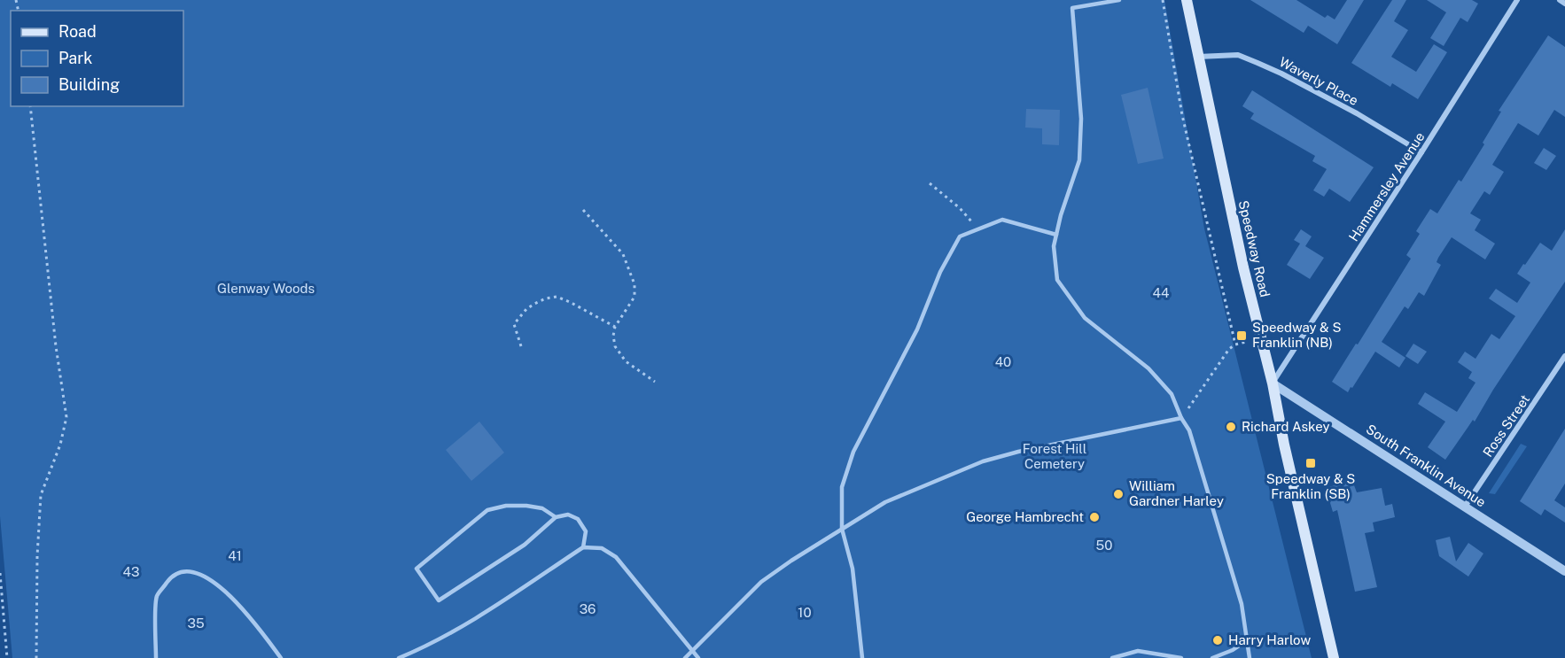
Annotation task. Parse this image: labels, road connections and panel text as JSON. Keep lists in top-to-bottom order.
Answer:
{
  "streets": {
    "main road": ["Speedway Road"],
    "street": [
      "Waverly Place",
      "Hammersley Avenue",
      "Ross Street",
      "South Franklin Avenue"
    ]
  },
  "crossings": [
    ["Waverly Place", "Hammersley Avenue"],
    ["Waverly Place", "Speedway Road"],
    ["Hammersley Avenue", "Speedway Road"],
    ["Hammersley Avenue", "South Franklin Avenue"],
    ["Speedway Road", "South Franklin Avenue"],
    ["Ross Street", "South Franklin Avenue"]
  ],
  "parks": [
    "Glenway Woods",
    "44",
    "40",
    "Forest Hill Cemetery",
    "50",
    "41",
    "43",
    "36",
    "10",
    "35"
  ],
  "places": {
    "transit": ["Speedway & S Franklin (NB)", "Speedway & S Franklin (SB)"],
    "other": [
      "Richard Askey",
      "William Gardner Harley",
      "George Hambrecht",
      "Harry Harlow"
    ]
  },
  "legend": ["Road", "Park", "Building"]
}
